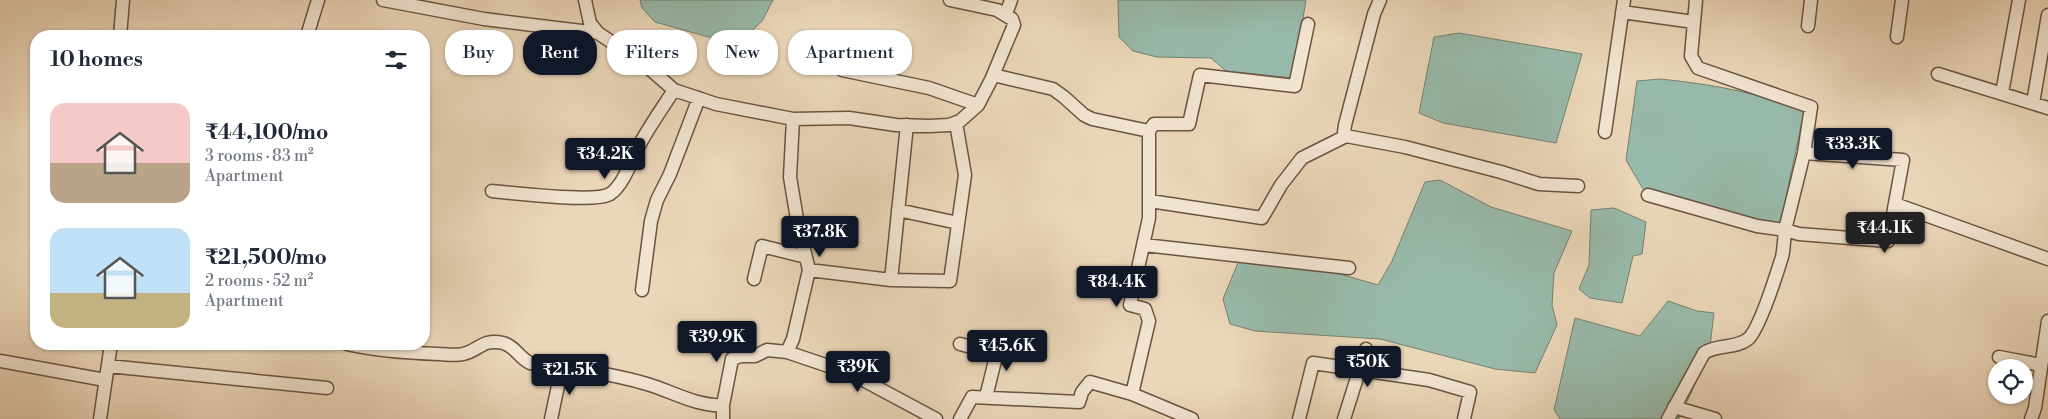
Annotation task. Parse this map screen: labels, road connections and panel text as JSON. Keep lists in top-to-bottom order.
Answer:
{
  "page": {
    "chip": [
      "Buy",
      "Rent",
      "Filters",
      "New",
      "Apartment"
    ],
    "heading": "10 homes",
    "list": [
      {
        "name": "₹44,100/mo",
        "note": "3 rooms · 83 m² · Apartment"
      },
      {
        "name": "₹21,500/mo",
        "note": "2 rooms · 52 m² · Apartment"
      }
    ],
    "price": [
      "₹33.3K",
      "₹34.2K",
      "₹44.1K",
      "₹37.8K",
      "₹84.4K",
      "₹39.9K",
      "₹45.6K",
      "₹50K",
      "₹39K",
      "₹21.5K"
    ]
  }
}
